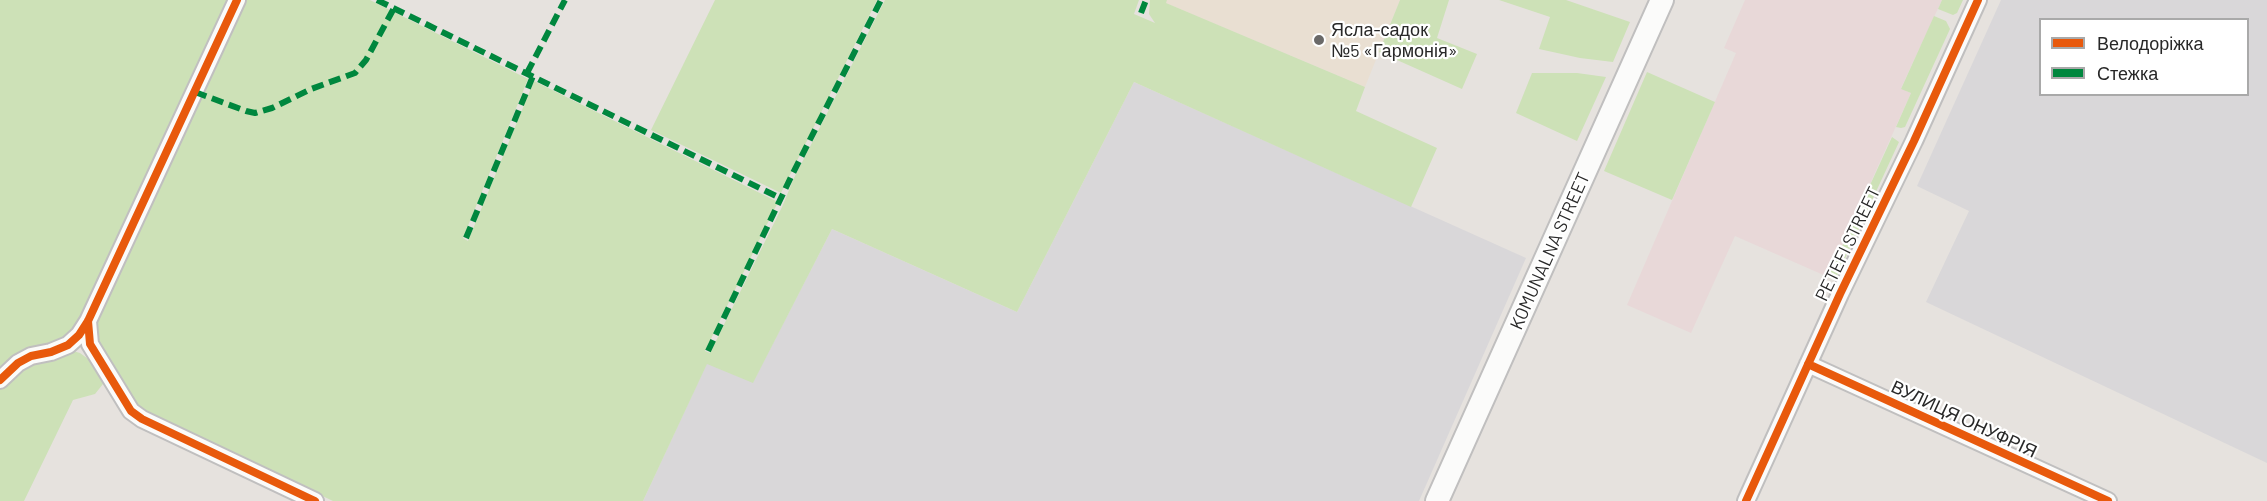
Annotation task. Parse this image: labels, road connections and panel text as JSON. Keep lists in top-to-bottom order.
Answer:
{
  "streets": {
    "main road": ["KOMUNALNA STREET"],
    "street": ["PETEFI STREET", "ВУЛИЦЯ ОНУФРІЯ"]
  },
  "crossings": [
    ["PETEFI STREET", "ВУЛИЦЯ ОНУФРІЯ"]
  ],
  "places": ["Ясла-садок №5 «Гармонія»"],
  "legend": ["Велодоріжка", "Стежка"]
}
